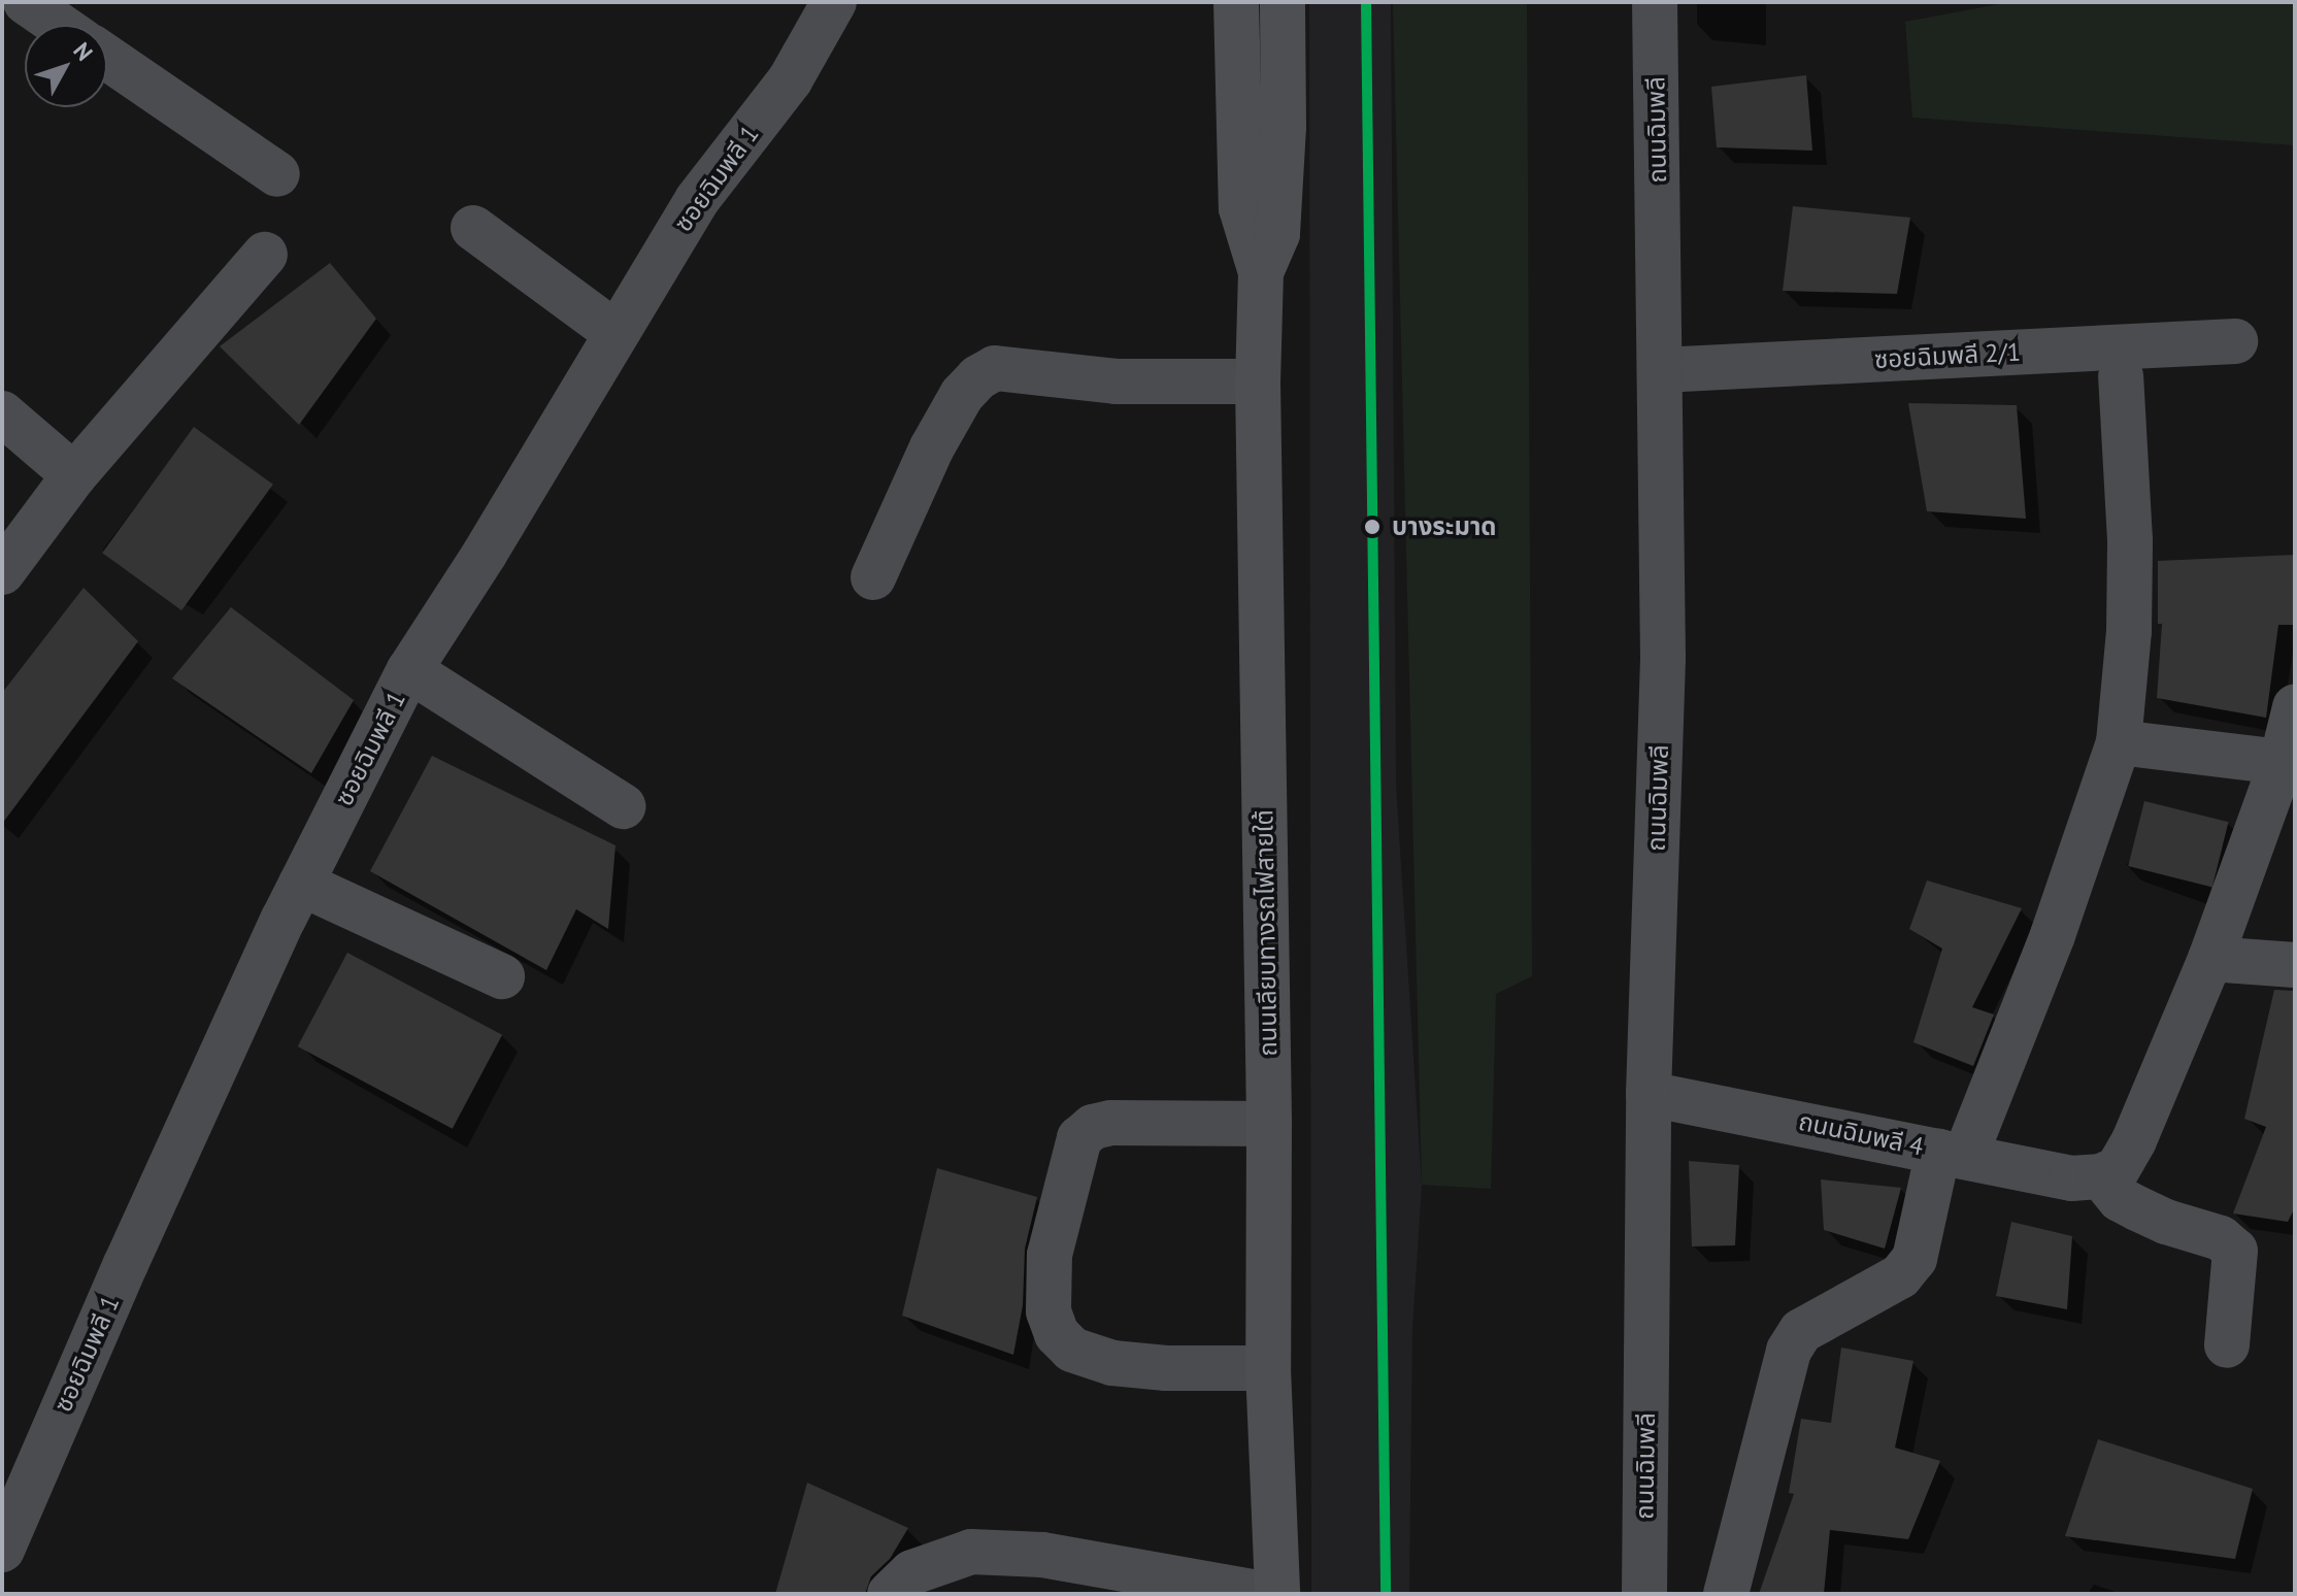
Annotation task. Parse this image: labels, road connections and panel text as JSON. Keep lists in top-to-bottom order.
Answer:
{
  "streets": {
    "main road": ["ถนนเลียบทางรถไฟสายใต้"],
    "street": [
      "ถนนฉิมพลี",
      "ซอยฉิมพลี 1",
      "ซอยฉิมพลี 2/1",
      "ถนนฉิมพลี 4"
    ]
  },
  "crossings": [
    ["ถนนฉิมพลี", "ซอยฉิมพลี 2/1"],
    ["ถนนฉิมพลี", "ถนนฉิมพลี 4"]
  ],
  "places": ["บางระมาด"],
  "north": "top right"
}
